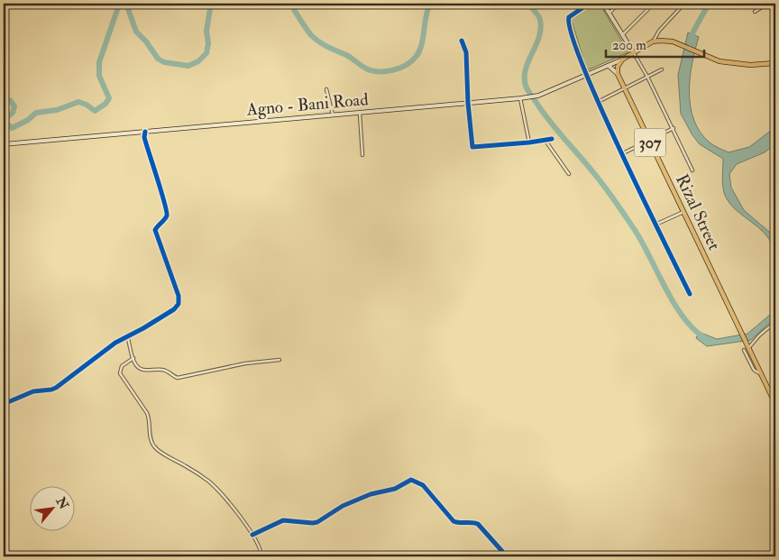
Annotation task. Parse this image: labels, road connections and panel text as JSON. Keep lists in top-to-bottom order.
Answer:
{
  "streets": {
    "main road": ["Agno - Bani Road", "307", "Rizal Street"]
  },
  "crossings": [
    ["307", "Rizal Street"]
  ],
  "scale_bar": "200 m",
  "north": "top right"
}
